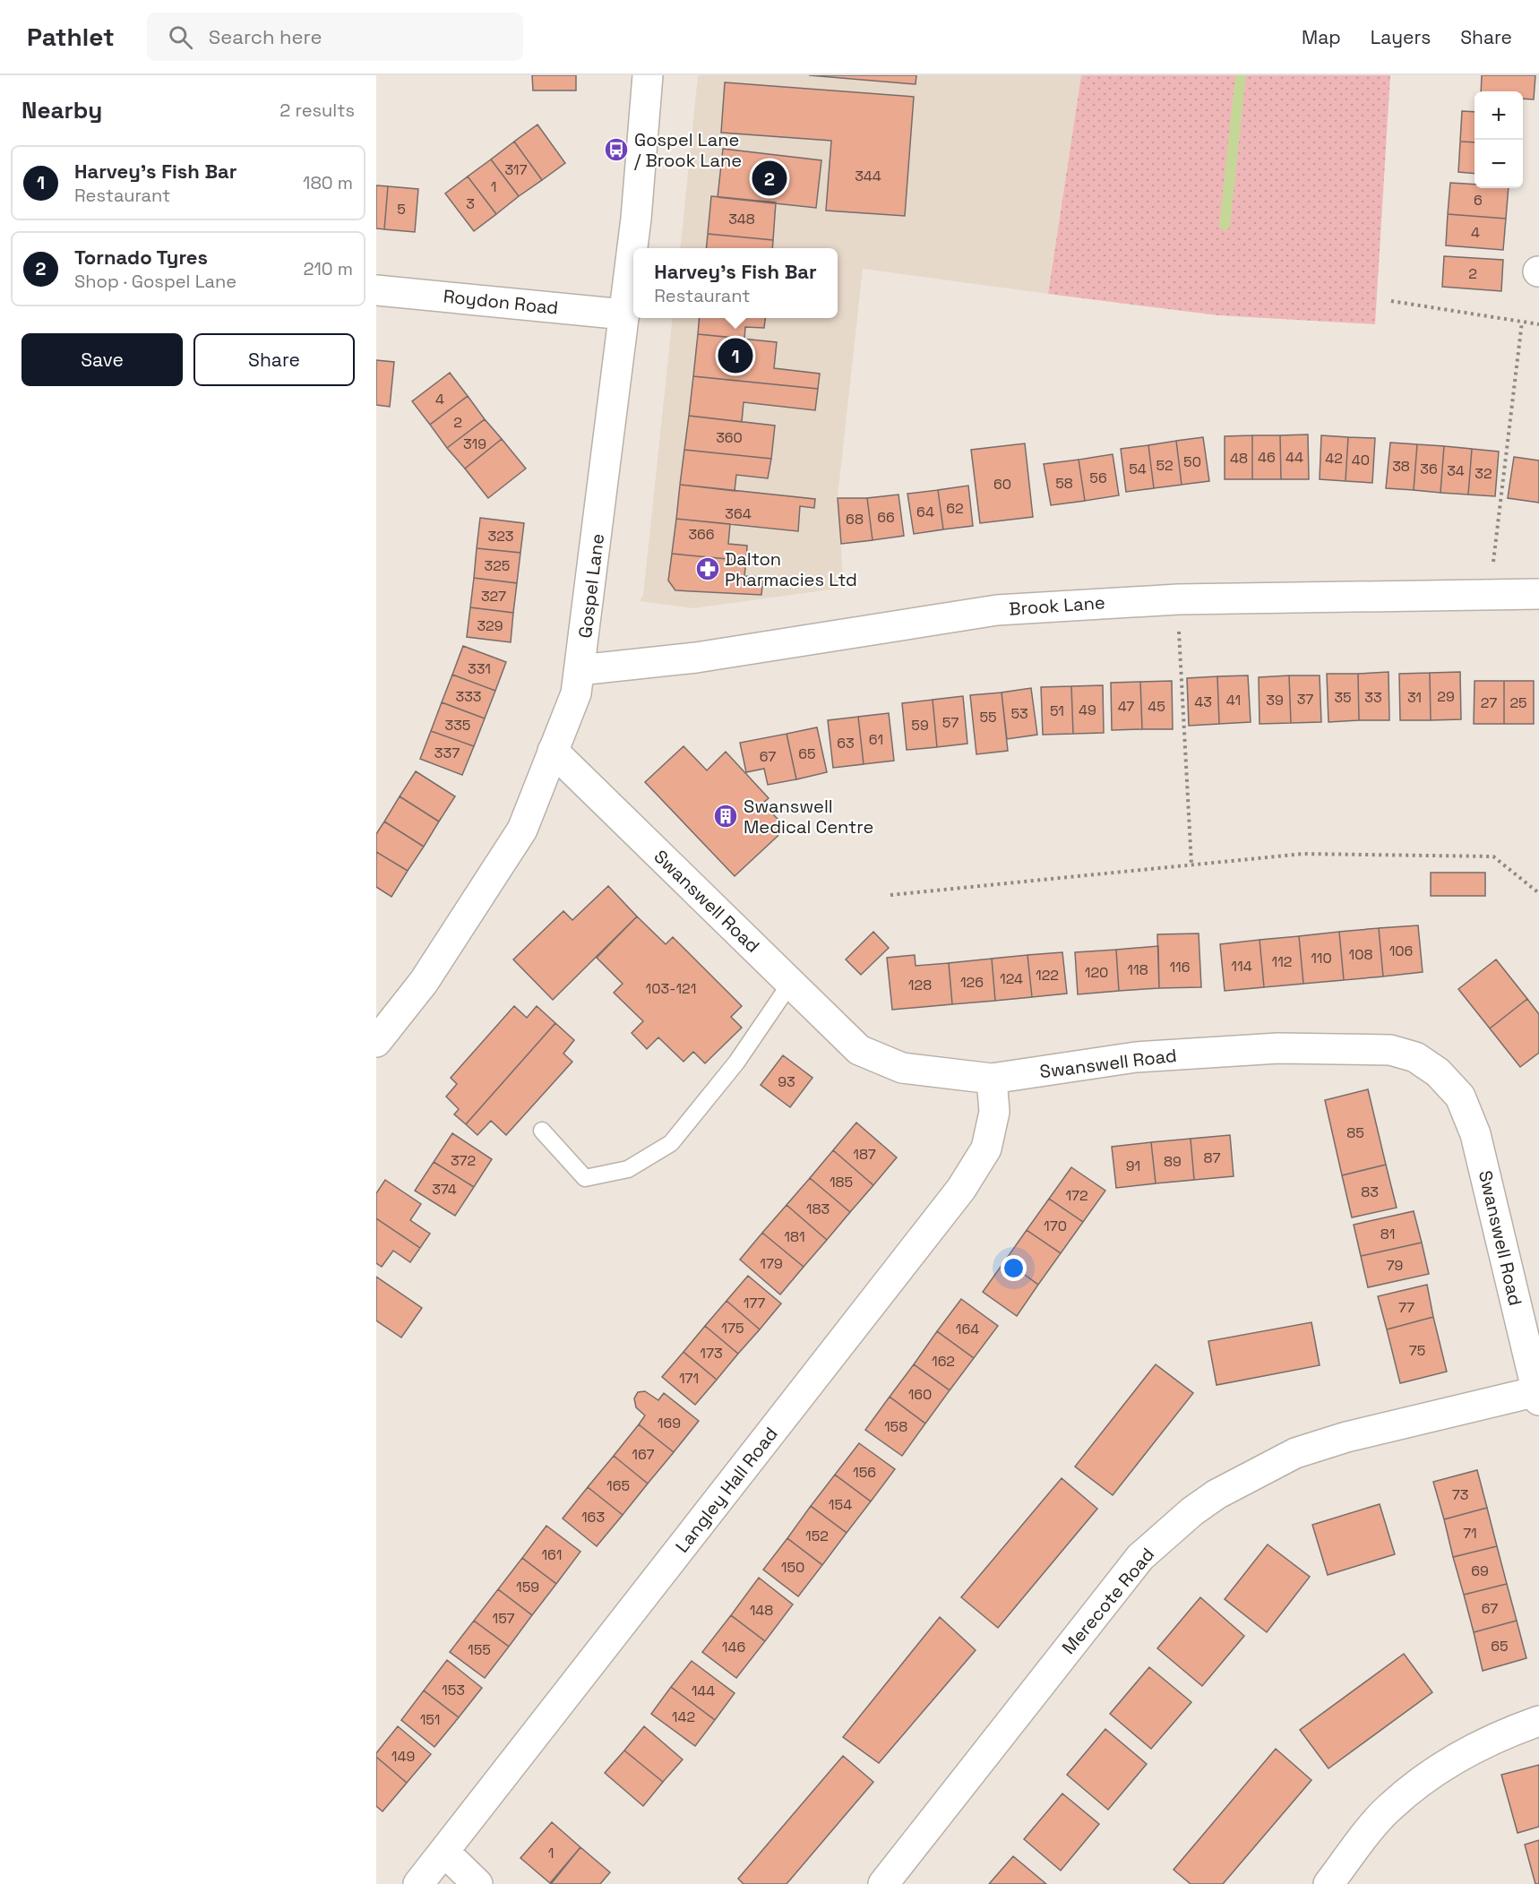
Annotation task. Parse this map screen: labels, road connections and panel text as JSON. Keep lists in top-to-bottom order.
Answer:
{
  "streets": {
    "street": [
      "Roydon Road",
      "Gospel Lane",
      "Brook Lane",
      "Swanswell Road",
      "Langley Hall Road",
      "Merecote Road"
    ]
  },
  "crossings": [
    ["Roydon Road", "Gospel Lane"],
    ["Gospel Lane", "Brook Lane"],
    ["Gospel Lane", "Swanswell Road"],
    ["Swanswell Road", "Langley Hall Road"],
    ["Swanswell Road", "Merecote Road"]
  ],
  "places": {
    "bus stop": ["Gospel Lane / Brook Lane"],
    "pharmacy": ["Dalton Pharmacies Ltd"],
    "building": ["Swanswell Medical Centre"]
  },
  "house_numbers": [
    "317",
    "344",
    "1",
    "6",
    "3",
    "5",
    "348",
    "4",
    "2",
    "4",
    "2",
    "360",
    "319",
    "46",
    "44",
    "48",
    "42",
    "40",
    "50",
    "52",
    "38",
    "54",
    "36",
    "34",
    "32",
    "56",
    "58",
    "60",
    "62",
    "64",
    "364",
    "66",
    "68",
    "366",
    "323",
    "325",
    "327",
    "329",
    "331",
    "333",
    "29",
    "35",
    "33",
    "31",
    "37",
    "41",
    "39",
    "43",
    "27",
    "25",
    "47",
    "45",
    "49",
    "51",
    "53",
    "55",
    "57",
    "335",
    "59",
    "61",
    "63",
    "337",
    "65",
    "67",
    "106",
    "108",
    "110",
    "112",
    "114",
    "116",
    "118",
    "120",
    "122",
    "124",
    "126",
    "128",
    "103-121",
    "93",
    "85",
    "187",
    "87",
    "372",
    "89",
    "91",
    "185",
    "374",
    "83",
    "172",
    "183",
    "170",
    "81",
    "181",
    "179",
    "79",
    "177",
    "77",
    "175",
    "164",
    "75",
    "173",
    "162",
    "171",
    "160",
    "169",
    "158",
    "167",
    "156",
    "165",
    "73",
    "154",
    "163",
    "71",
    "152",
    "161",
    "150",
    "69",
    "159",
    "67",
    "148",
    "157",
    "65",
    "146",
    "155",
    "153",
    "144",
    "142",
    "151",
    "149",
    "1"
  ],
  "page": {
    "header": "Pathlet",
    "search": "Search here",
    "nav": ["Map", "Layers", "Share"],
    "heading": ["Nearby", "2 results"],
    "map_buttons": ["+", "−"],
    "list": [
      {
        "mark": "1",
        "name": "Harvey's Fish Bar",
        "note": "Restaurant",
        "value": "180 m"
      },
      {
        "mark": "2",
        "name": "Tornado Tyres",
        "note": "Shop · Gospel Lane",
        "value": "210 m"
      }
    ],
    "pins": ["2", "1"],
    "popup": ["Harvey's Fish Bar", "Restaurant"],
    "buttons": ["Save", "Share"]
  }
}
